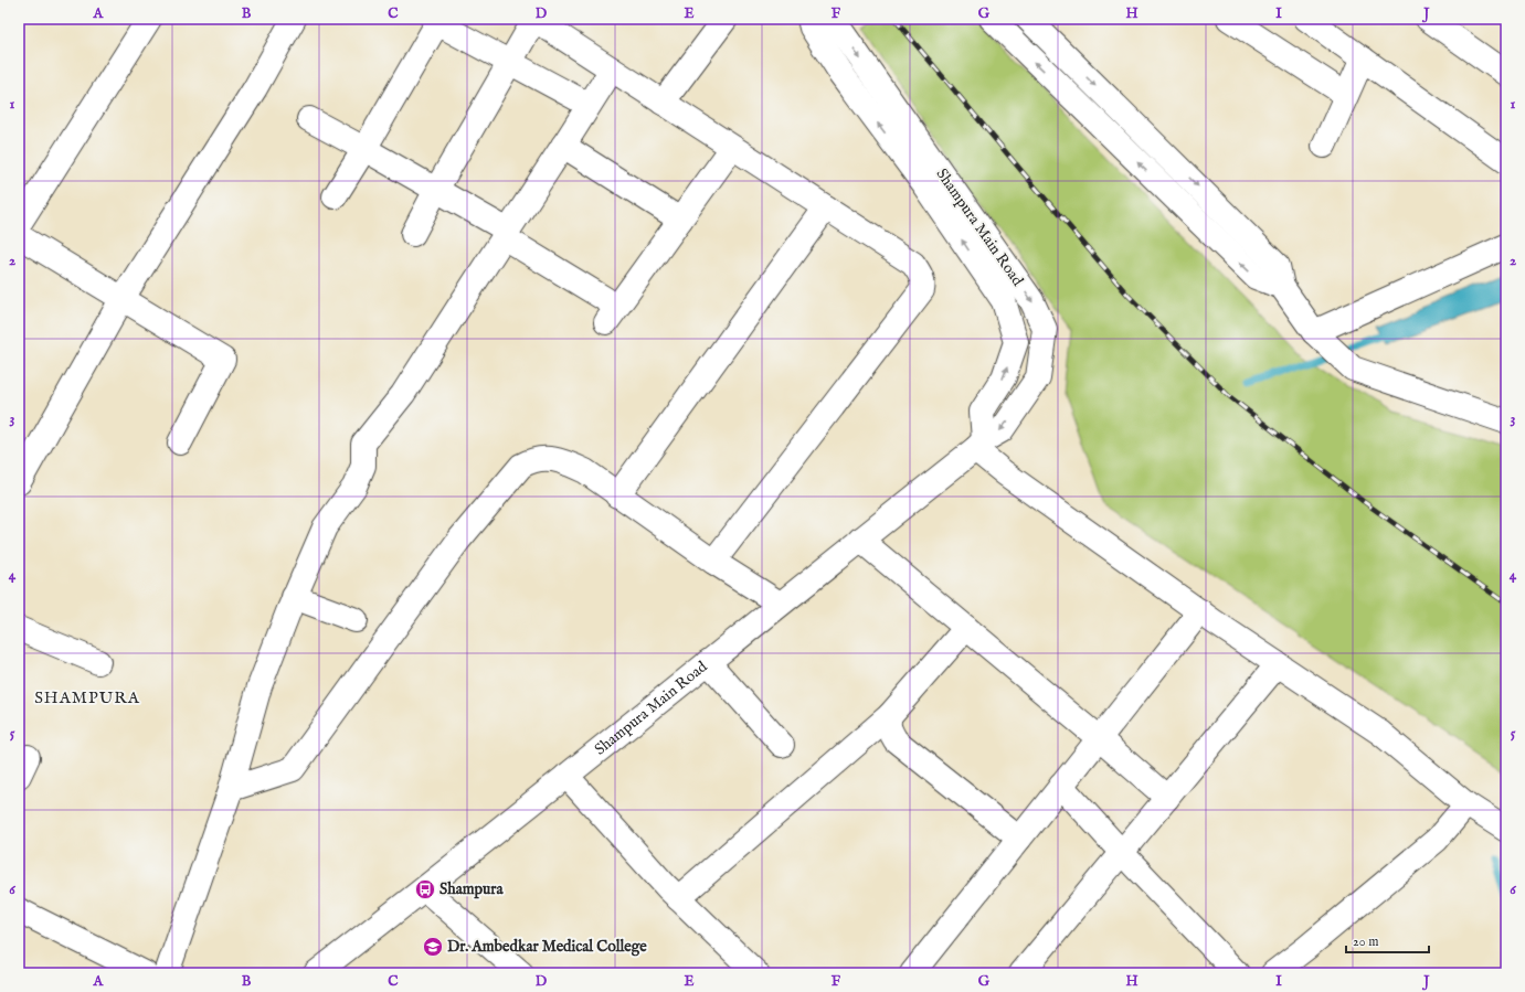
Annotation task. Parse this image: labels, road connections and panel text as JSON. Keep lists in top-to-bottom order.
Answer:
{
  "streets": {
    "street": ["Shampura Main Road"]
  },
  "districts": ["SHAMPURA"],
  "places": {
    "bus stop": ["Shampura"],
    "school or university": ["Dr. Ambedkar Medical College"]
  },
  "scale_bar": "20 m",
  "grid": {
    "columns": [
      "A",
      "B",
      "C",
      "D",
      "E",
      "F",
      "G",
      "H",
      "I",
      "J"
    ],
    "rows": [
      "1",
      "2",
      "3",
      "4",
      "5",
      "6"
    ]
  }
}
